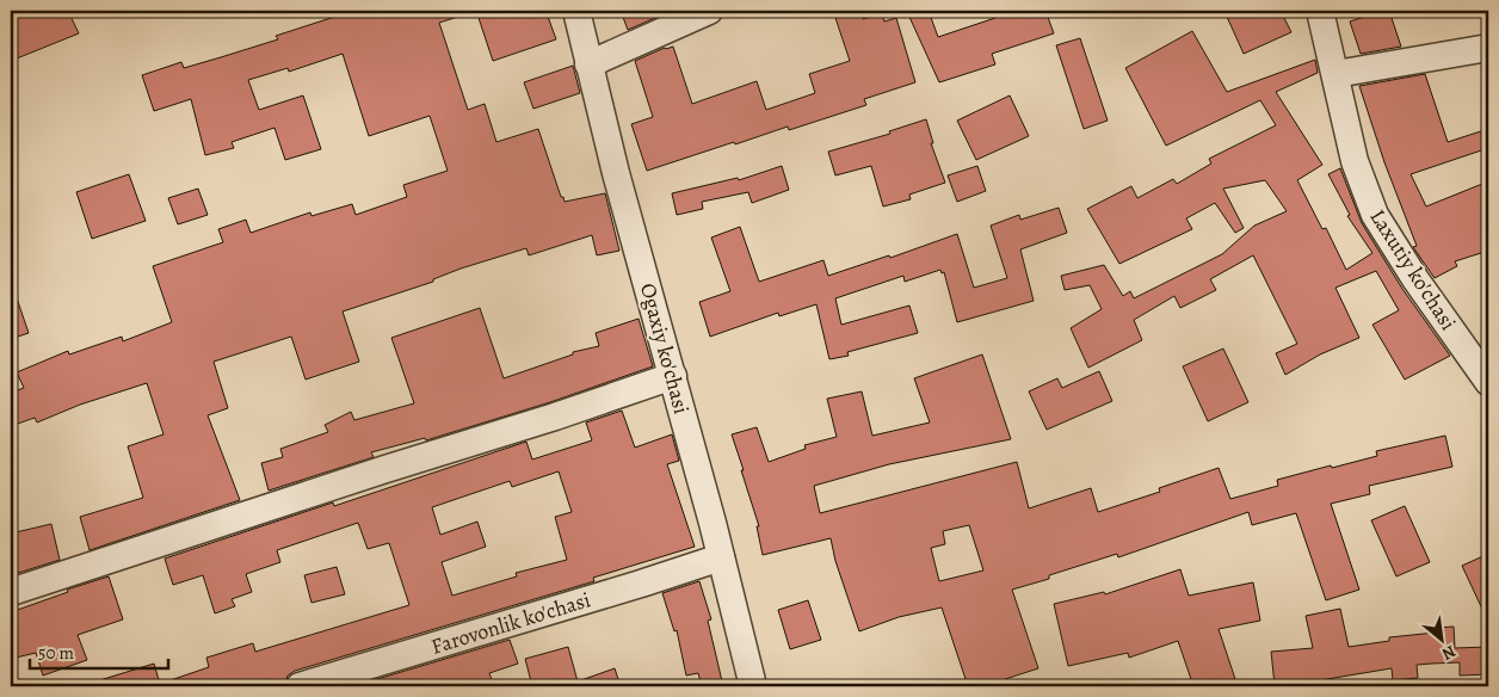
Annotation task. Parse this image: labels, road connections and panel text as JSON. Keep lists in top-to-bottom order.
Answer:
{
  "streets": {
    "street": ["Laxutiy ko'chasi", "Ogaxiy ko'chasi", "Farovonlik ko'chasi"]
  },
  "crossings": [
    ["Ogaxiy ko'chasi", "Farovonlik ko'chasi"]
  ],
  "scale_bar": "50 m",
  "north": "bottom right"
}
